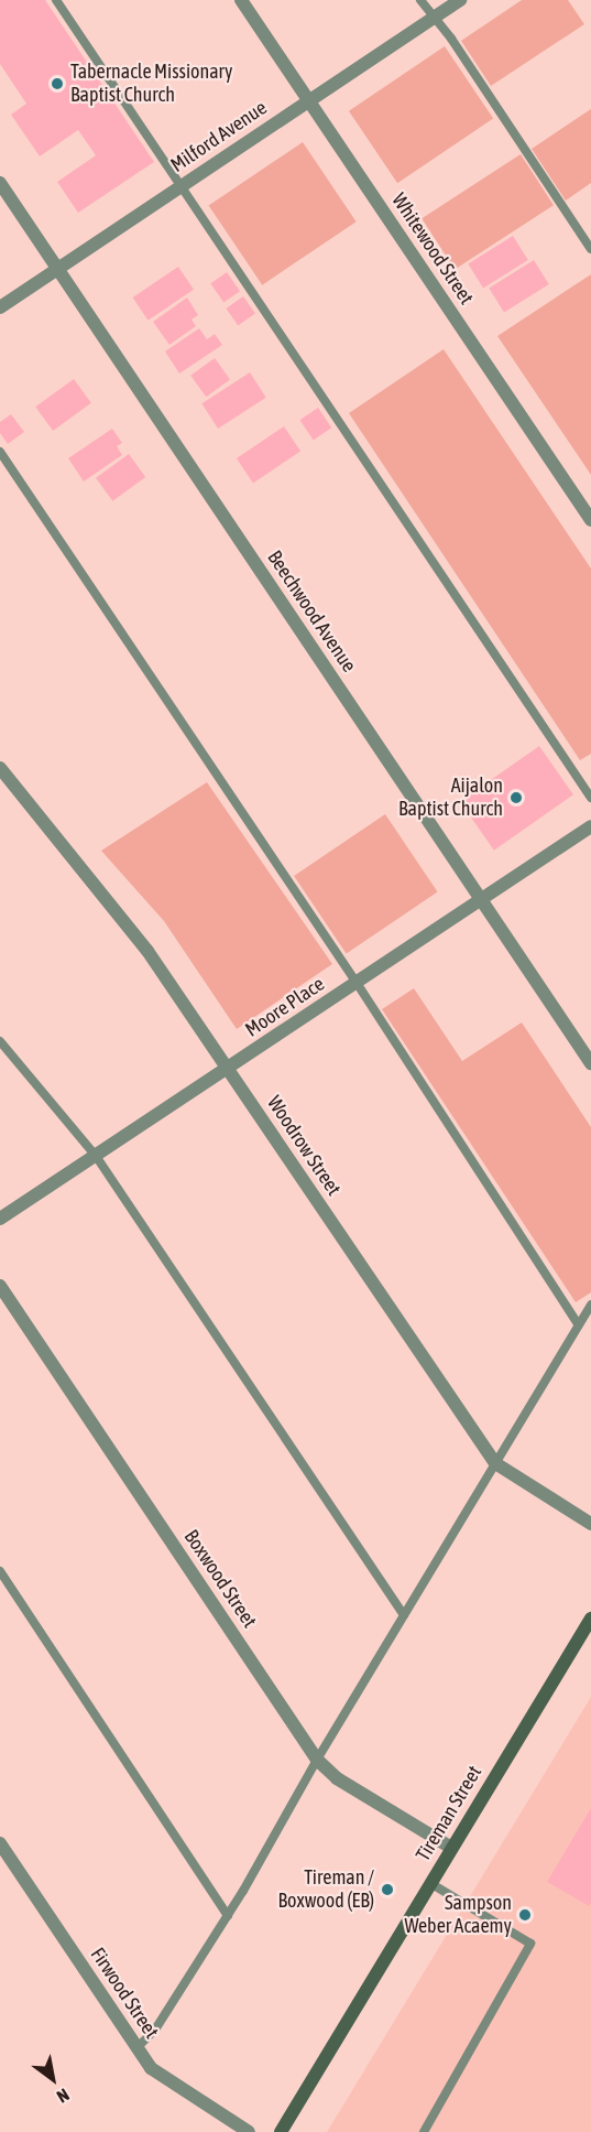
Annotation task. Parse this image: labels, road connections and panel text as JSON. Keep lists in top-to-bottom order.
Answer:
{
  "streets": {
    "street": [
      "Milford Avenue",
      "Whitewood Street",
      "Beechwood Avenue",
      "Moore Place",
      "Woodrow Street",
      "Boxwood Street",
      "Tireman Street",
      "Firwood Street"
    ]
  },
  "crossings": [
    ["Milford Avenue", "Whitewood Street"],
    ["Milford Avenue", "Beechwood Avenue"],
    ["Beechwood Avenue", "Moore Place"],
    ["Moore Place", "Woodrow Street"],
    ["Boxwood Street", "Tireman Street"]
  ],
  "places": [
    "Tabernacle Missionary Baptist Church",
    "Aijalon Baptist Church",
    "Tireman / Boxwood (EB)",
    "Sampson Weber Acaemy"
  ],
  "north": "bottom right"
}
